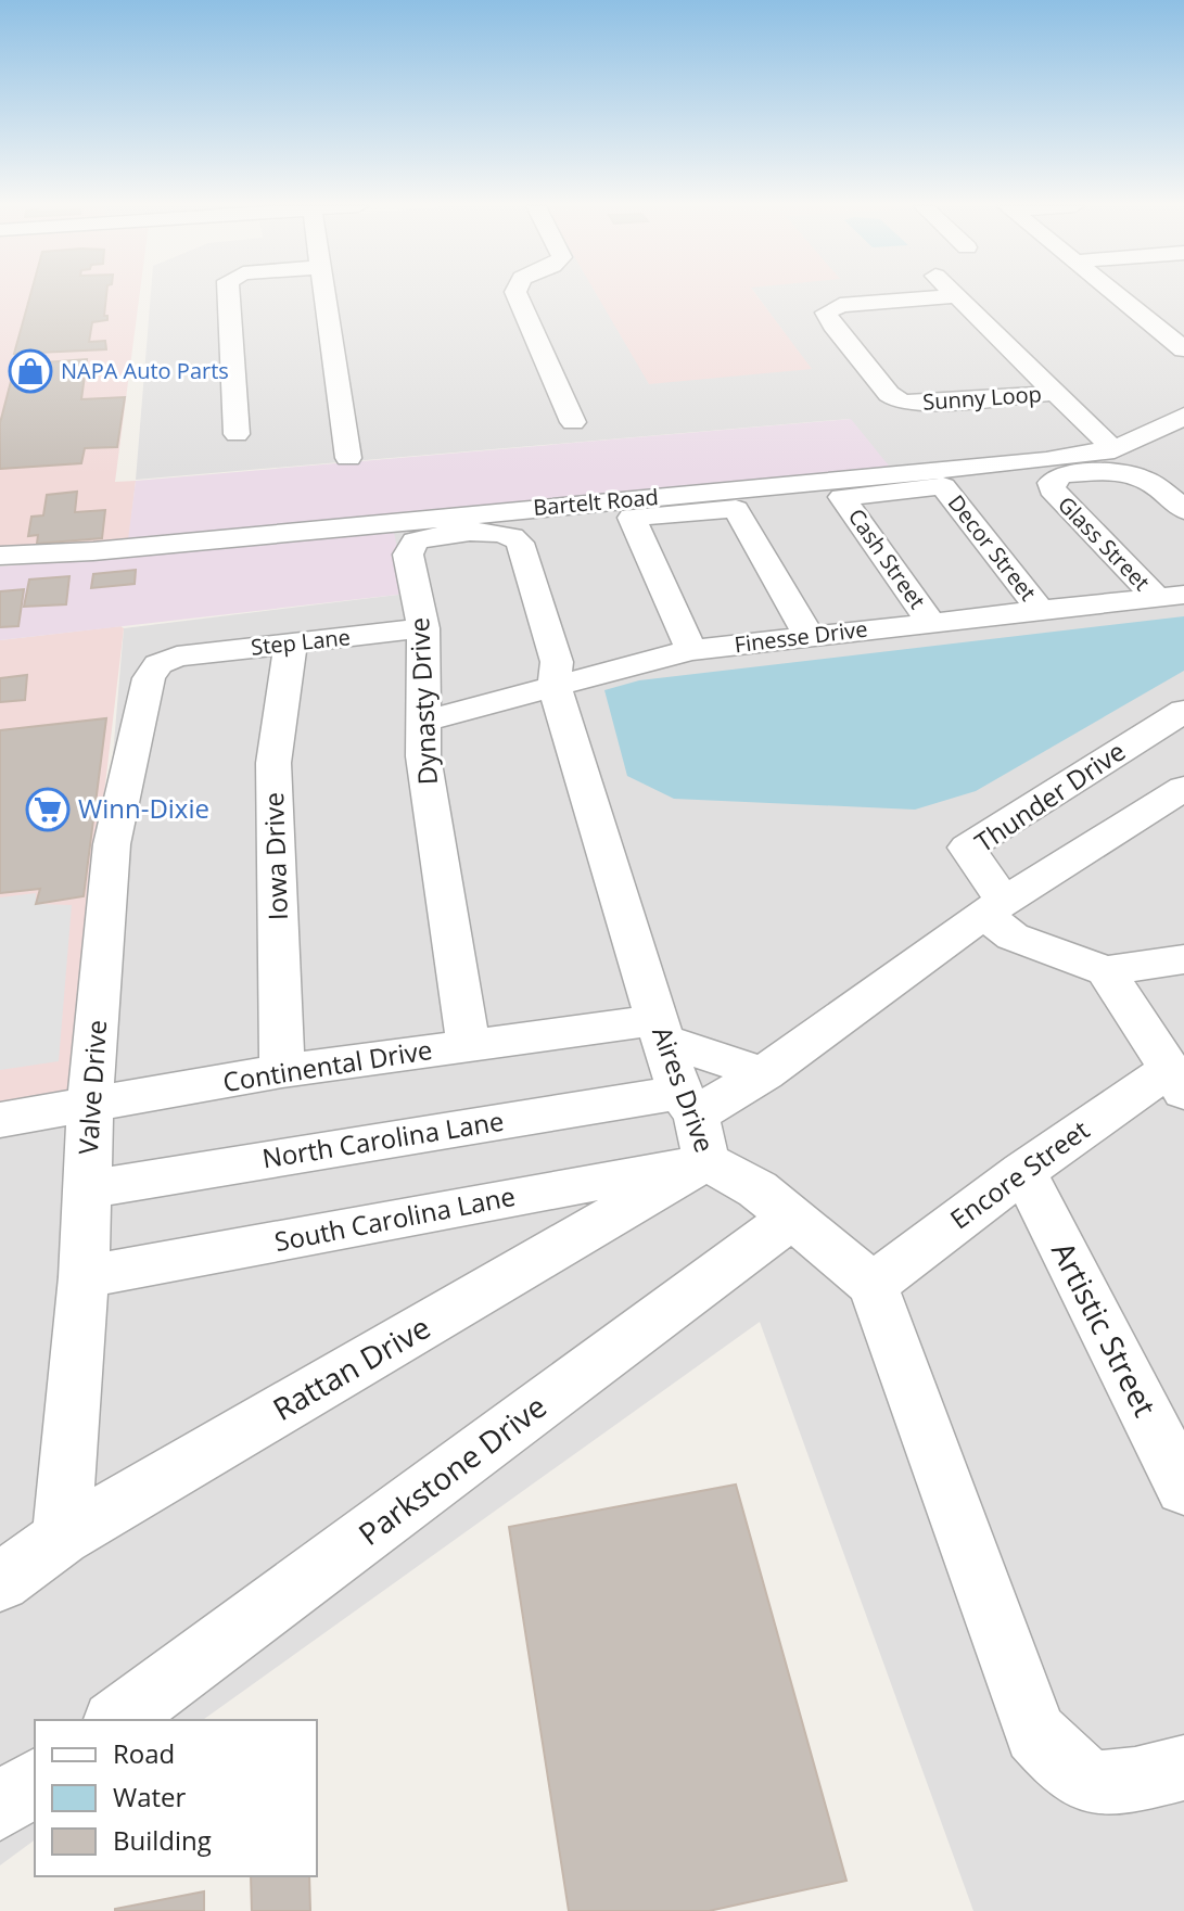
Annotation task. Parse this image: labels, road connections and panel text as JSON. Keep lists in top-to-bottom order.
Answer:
{
  "streets": {
    "street": [
      "Sunny Loop",
      "Bartelt Road",
      "Glass Street",
      "Decor Street",
      "Cash Street",
      "Finesse Drive",
      "Step Lane",
      "Dynasty Drive",
      "Thunder Drive",
      "Iowa Drive",
      "Continental Drive",
      "Valve Drive",
      "Aires Drive",
      "North Carolina Lane",
      "Encore Street",
      "South Carolina Lane",
      "Artistic Street",
      "Rattan Drive",
      "Parkstone Drive"
    ]
  },
  "crossings": [
    ["Glass Street", "Finesse Drive"],
    ["Decor Street", "Cash Street"],
    ["Decor Street", "Finesse Drive"],
    ["Cash Street", "Finesse Drive"],
    ["Finesse Drive", "Dynasty Drive"],
    ["Finesse Drive", "Aires Drive"],
    ["Step Lane", "Dynasty Drive"],
    ["Step Lane", "Iowa Drive"],
    ["Step Lane", "Valve Drive"],
    ["Dynasty Drive", "Continental Drive"],
    ["Dynasty Drive", "Aires Drive"],
    ["Iowa Drive", "Continental Drive"],
    ["Continental Drive", "Valve Drive"],
    ["Continental Drive", "Aires Drive"],
    ["Valve Drive", "North Carolina Lane"],
    ["Valve Drive", "South Carolina Lane"],
    ["Valve Drive", "Rattan Drive"],
    ["Aires Drive", "North Carolina Lane"],
    ["Aires Drive", "Encore Street"],
    ["Aires Drive", "South Carolina Lane"],
    ["Aires Drive", "Rattan Drive"],
    ["Aires Drive", "Parkstone Drive"],
    ["North Carolina Lane", "South Carolina Lane"],
    ["North Carolina Lane", "Rattan Drive"],
    ["Encore Street", "Artistic Street"],
    ["South Carolina Lane", "Rattan Drive"]
  ],
  "places": {
    "shop": ["NAPA Auto Parts"],
    "supermarket": ["Winn-Dixie"]
  },
  "legend": ["Road", "Water", "Building"]
}
